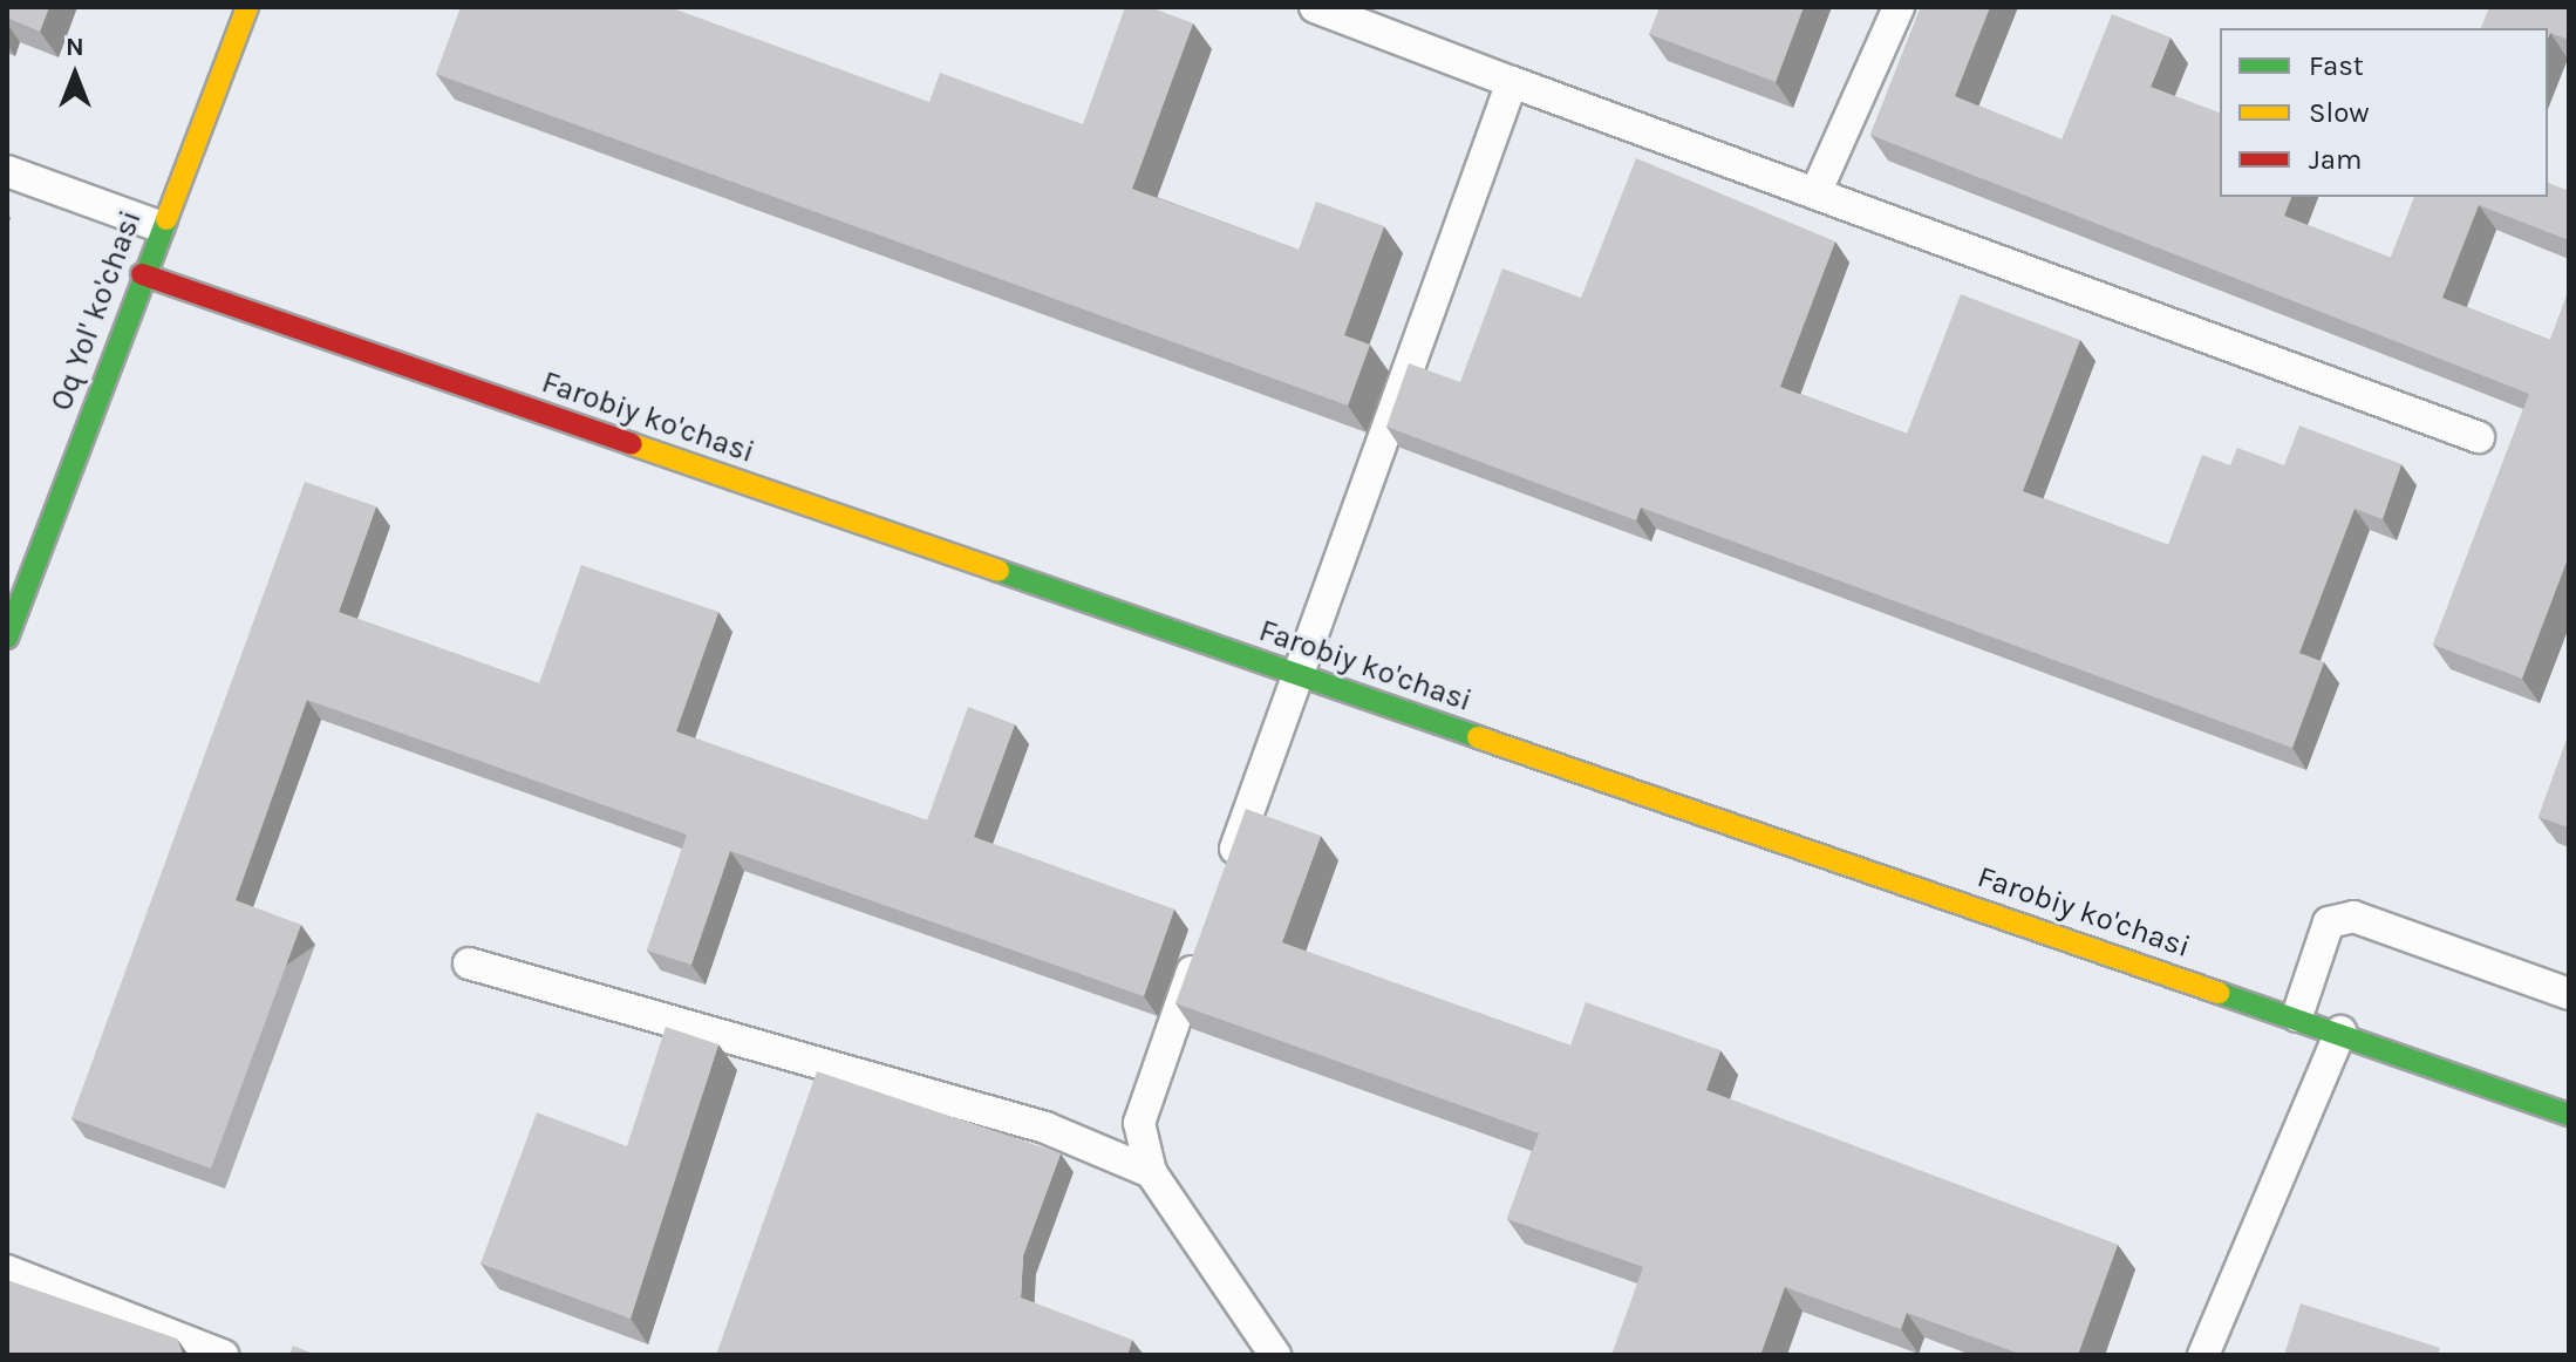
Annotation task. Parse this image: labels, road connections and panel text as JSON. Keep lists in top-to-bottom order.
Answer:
{
  "streets": {
    "street": ["Oq Yol' ko'chasi", "Farobiy ko'chasi"]
  },
  "crossings": [
    ["Oq Yol' ko'chasi", "Farobiy ko'chasi"]
  ],
  "legend": ["Fast", "Slow", "Jam"],
  "north": "top"
}
